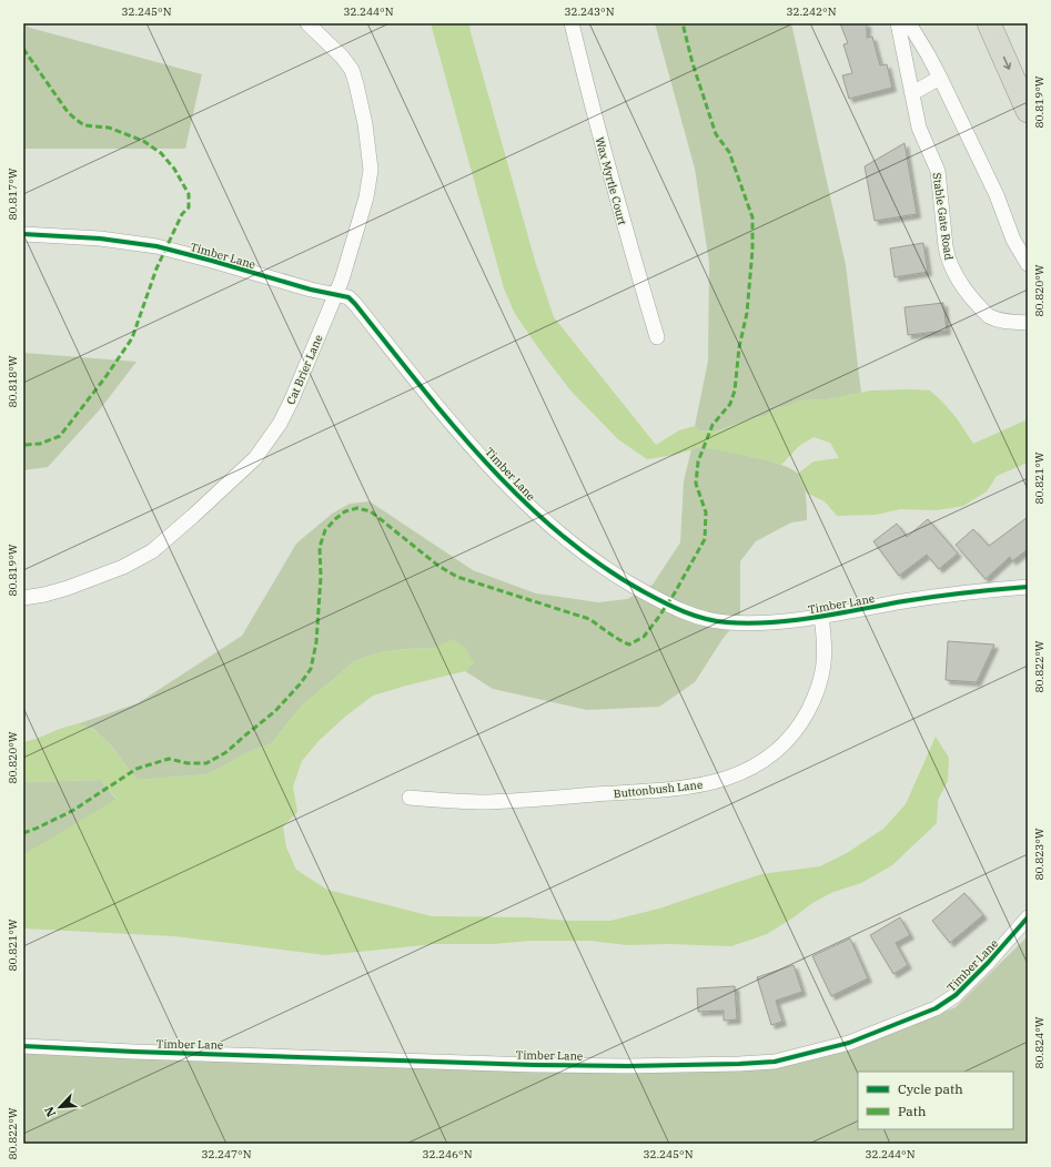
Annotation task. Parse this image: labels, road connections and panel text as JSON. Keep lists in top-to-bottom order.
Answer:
{
  "streets": {
    "street": [
      "Wax Myrtle Court",
      "Stable Gate Road",
      "Timber Lane",
      "Cat Brier Lane",
      "Buttonbush Lane"
    ]
  },
  "crossings": [
    ["Timber Lane", "Cat Brier Lane"],
    ["Timber Lane", "Buttonbush Lane"]
  ],
  "legend": ["Cycle path", "Path"],
  "north": "bottom left",
  "coordinates": [
    "32.245°N",
    "32.244°N",
    "32.243°N",
    "32.242°N",
    "80.819°W",
    "80.817°W",
    "80.820°W",
    "80.818°W",
    "80.821°W",
    "80.822°W",
    "80.823°W",
    "80.824°W",
    "32.247°N",
    "32.246°N"
  ]
}
